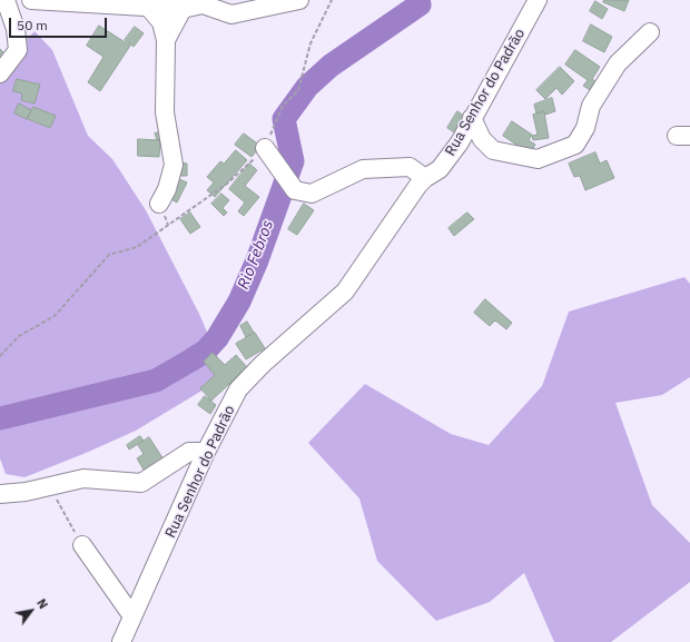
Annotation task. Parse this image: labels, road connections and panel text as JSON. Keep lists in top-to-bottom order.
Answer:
{
  "streets": {
    "street": ["Rua Senhor do Padrão"]
  },
  "water": ["Rio Febros"],
  "scale_bar": "50 m",
  "north": "top right"
}
